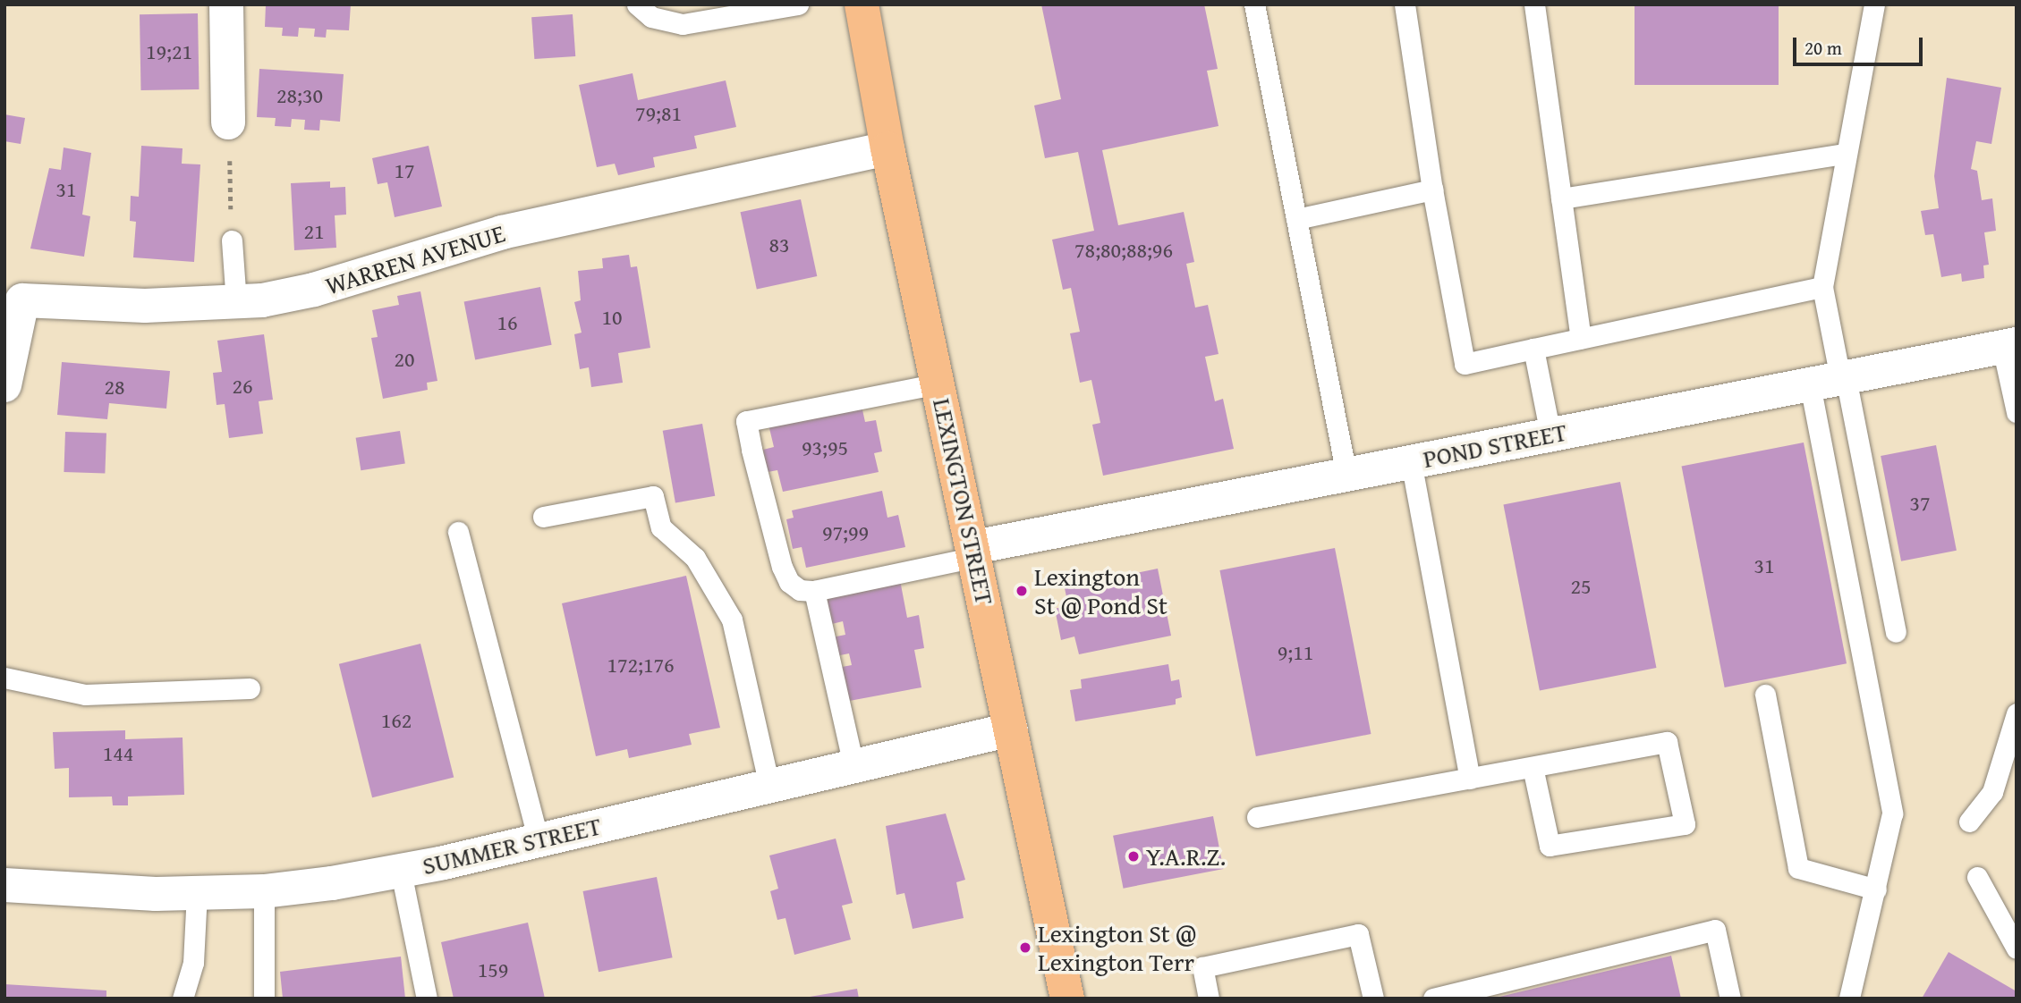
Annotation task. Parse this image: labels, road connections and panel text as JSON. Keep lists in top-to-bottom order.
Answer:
{
  "streets": {
    "main road": ["LEXINGTON STREET"],
    "street": ["WARREN AVENUE", "POND STREET", "SUMMER STREET"]
  },
  "crossings": [
    ["WARREN AVENUE", "LEXINGTON STREET"],
    ["POND STREET", "LEXINGTON STREET"],
    ["LEXINGTON STREET", "SUMMER STREET"]
  ],
  "places": ["Lexington St @ Pond St", "Y.A.R.Z.", "Lexington St @ Lexington Terr"],
  "house_numbers": [
    "19;21",
    "28;30",
    "79;81",
    "17",
    "31",
    "21",
    "83",
    "78;80;88;96",
    "10",
    "16",
    "20",
    "26",
    "28",
    "93;95",
    "37",
    "97;99",
    "31",
    "25",
    "9;11",
    "172;176",
    "162",
    "144",
    "159"
  ],
  "scale_bar": "20 m"
}
